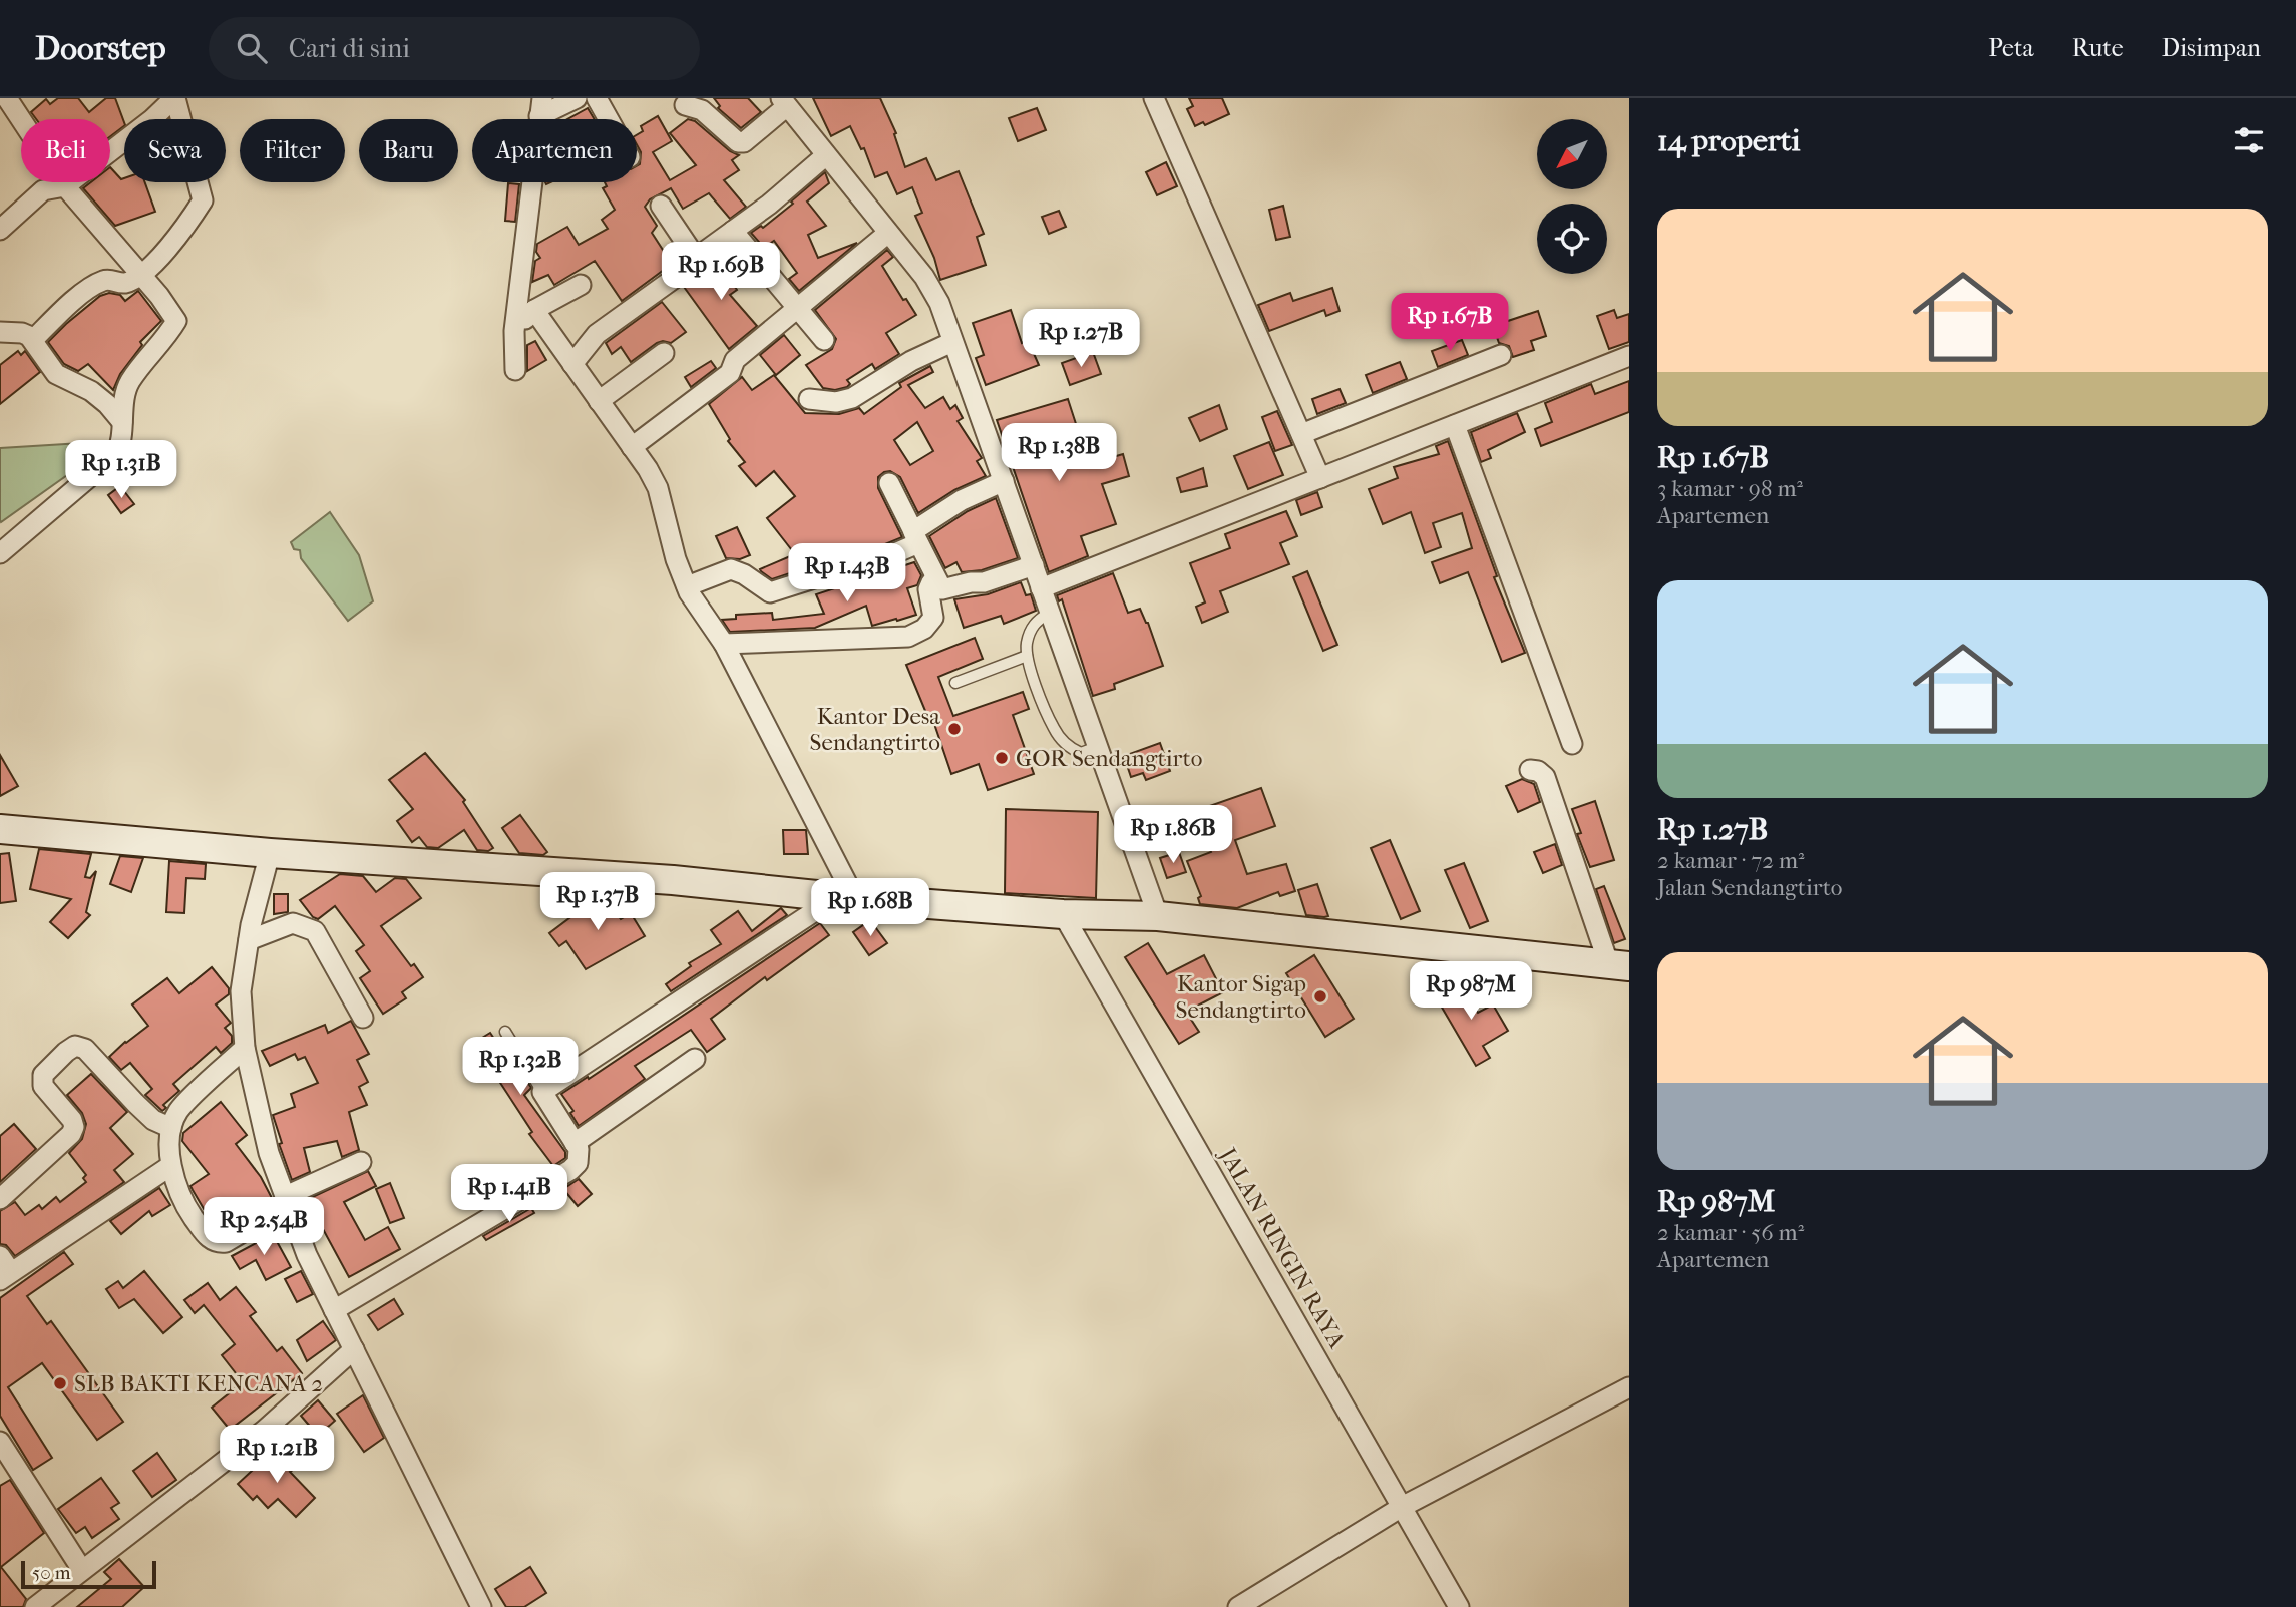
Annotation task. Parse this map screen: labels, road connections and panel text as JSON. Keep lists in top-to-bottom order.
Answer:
{
  "streets": {
    "street": ["JALAN RINGIN RAYA"]
  },
  "places": [
    "Kantor Desa Sendangtirto",
    "GOR Sendangtirto",
    "Kantor Sigap Sendangtirto",
    "SLB BAKTI KENCANA 2"
  ],
  "scale_bar": "50 m",
  "north": "bottom left",
  "page": {
    "header": "Doorstep",
    "search": "Cari di sini",
    "nav": ["Peta", "Rute", "Disimpan"],
    "heading": "14 properti",
    "chip": [
      "Beli",
      "Sewa",
      "Filter",
      "Baru",
      "Apartemen"
    ],
    "list": [
      {
        "name": "Rp 1.67B",
        "note": "3 kamar · 98 m² · Apartemen"
      },
      {
        "name": "Rp 1.27B",
        "note": "2 kamar · 72 m² · Jalan Sendangtirto"
      },
      {
        "name": "Rp 987M",
        "note": "2 kamar · 56 m² · Apartemen"
      }
    ],
    "price": [
      "Rp 1.69B",
      "Rp 1.67B",
      "Rp 1.27B",
      "Rp 1.38B",
      "Rp 1.31B",
      "Rp 1.43B",
      "Rp 1.86B",
      "Rp 1.37B",
      "Rp 1.68B",
      "Rp 987M",
      "Rp 1.32B",
      "Rp 1.41B",
      "Rp 2.54B",
      "Rp 1.21B"
    ],
    "scale": "50 m"
  }
}
